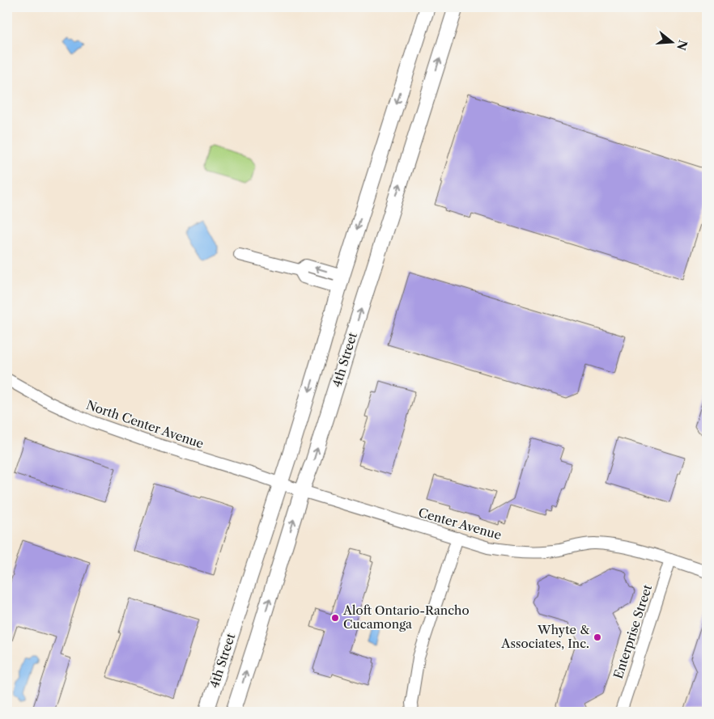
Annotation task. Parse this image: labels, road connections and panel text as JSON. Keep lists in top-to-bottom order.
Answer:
{
  "streets": {
    "main road": ["4th Street"],
    "street": ["North Center Avenue", "Center Avenue", "Enterprise Street"]
  },
  "crossings": [
    ["4th Street", "North Center Avenue"],
    ["4th Street", "Center Avenue"],
    ["North Center Avenue", "Center Avenue"],
    ["Center Avenue", "Enterprise Street"]
  ],
  "places": ["Aloft Ontario-Rancho Cucamonga", "Whyte & Associates, Inc."],
  "north": "right"
}
